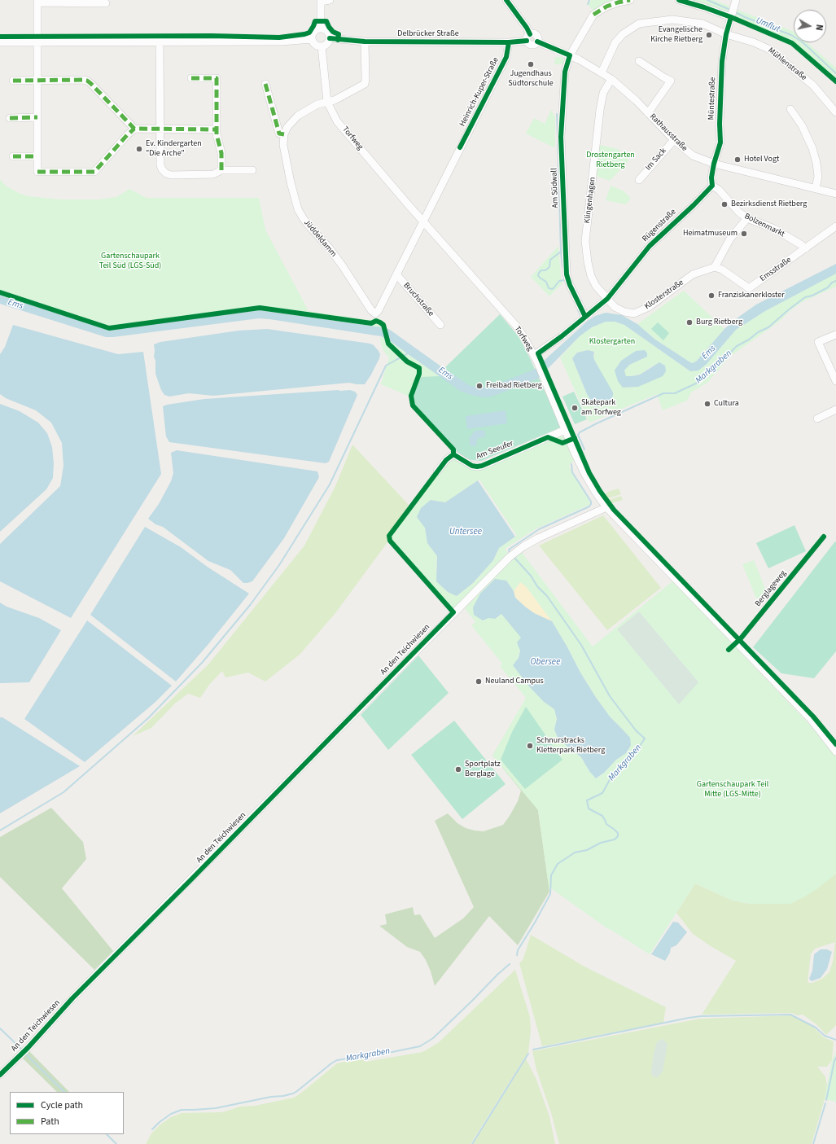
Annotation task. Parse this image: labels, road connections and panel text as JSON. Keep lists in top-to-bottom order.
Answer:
{
  "streets": {
    "street": [
      "Delbrücker Straße",
      "Mühlenstraße",
      "Heinrich-Kuper-Straße",
      "Müntestraße",
      "Rathausstraße",
      "Torfweg",
      "Im Sack",
      "Am Südwall",
      "Klingenhagen",
      "Rügenstraße",
      "Bolzenmarkt",
      "Jüddeldamm",
      "Emsstraße",
      "Klosterstraße",
      "Bruchstraße",
      "Am Seeufer",
      "An den Teichwiesen"
    ],
    "cycle path": ["Berglageweg"]
  },
  "crossings": [
    ["Delbrücker Straße", "Heinrich-Kuper-Straße"],
    ["Delbrücker Straße", "Rathausstraße"],
    ["Delbrücker Straße", "Torfweg"],
    ["Mühlenstraße", "Müntestraße"],
    ["Mühlenstraße", "Rathausstraße"],
    ["Heinrich-Kuper-Straße", "Torfweg"],
    ["Heinrich-Kuper-Straße", "Bruchstraße"],
    ["Müntestraße", "Rathausstraße"],
    ["Rathausstraße", "Im Sack"],
    ["Rathausstraße", "Am Südwall"],
    ["Rathausstraße", "Klingenhagen"],
    ["Torfweg", "Bruchstraße"],
    ["Torfweg", "Am Seeufer"],
    ["Torfweg", "An den Teichwiesen"],
    ["Klingenhagen", "Rügenstraße"],
    ["Klingenhagen", "Klosterstraße"],
    ["Rügenstraße", "Bolzenmarkt"],
    ["Rügenstraße", "Klosterstraße"],
    ["Bolzenmarkt", "Emsstraße"],
    ["Jüddeldamm", "Bruchstraße"],
    ["Emsstraße", "Klosterstraße"]
  ],
  "water": [
    "Umflut",
    "Ems",
    "Markgraben",
    "Untersee",
    "Obersee"
  ],
  "parks": [
    "Drostengarten Rietberg",
    "Gartenschaupark Teil Süd (LGS-Süd)",
    "Klostergarten",
    "Gartenschaupark Teil Mitte (LGS-Mitte)"
  ],
  "places": [
    "Evangelische Kirche Rietberg",
    "Jugendhaus Südtorschule",
    "Ev. Kindergarten \"Die Arche\"",
    "Hotel Vogt",
    "Bezirksdienst Rietberg",
    "Heimatmuseum",
    "Franziskanerkloster",
    "Burg Rietberg",
    "Freibad Rietberg",
    "Cultura",
    "Skatepark am Torfweg",
    "Neuland Campus",
    "Schnurstracks Kletterpark Rietberg",
    "Sportplatz Berglage"
  ],
  "legend": ["Cycle path", "Path"],
  "north": "right"
}
